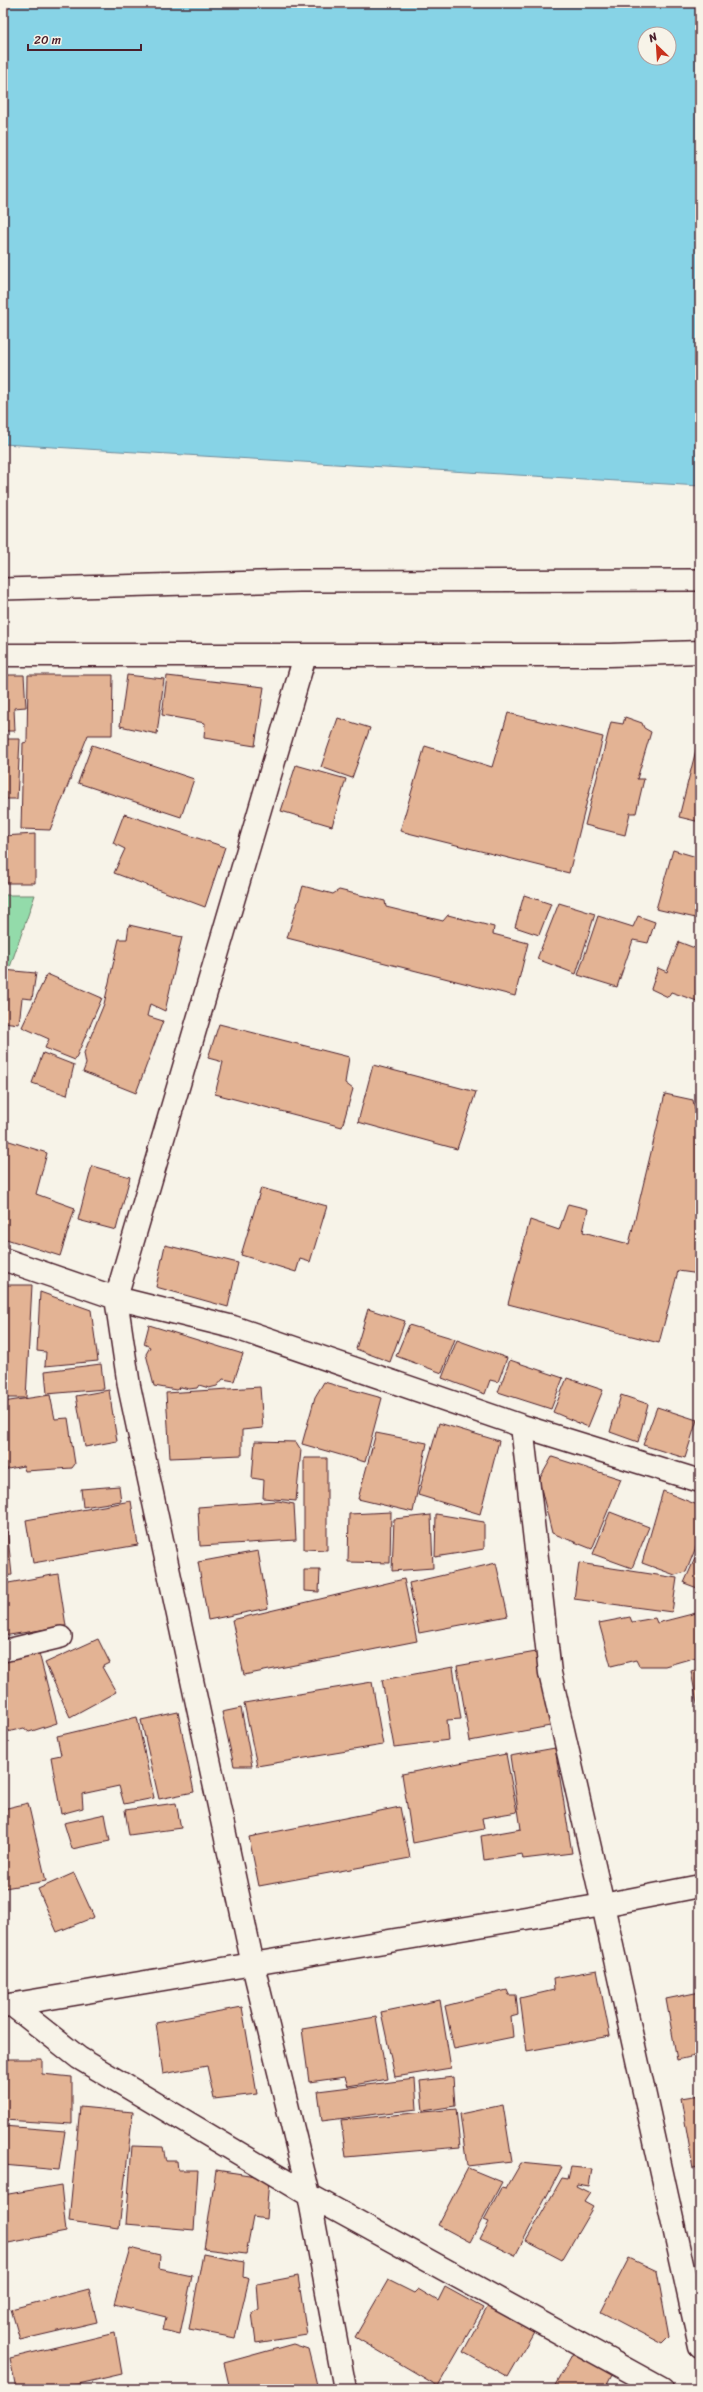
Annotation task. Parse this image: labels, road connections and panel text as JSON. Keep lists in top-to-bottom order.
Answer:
{
  "scale_bar": "20 m",
  "north": "top left"
}
